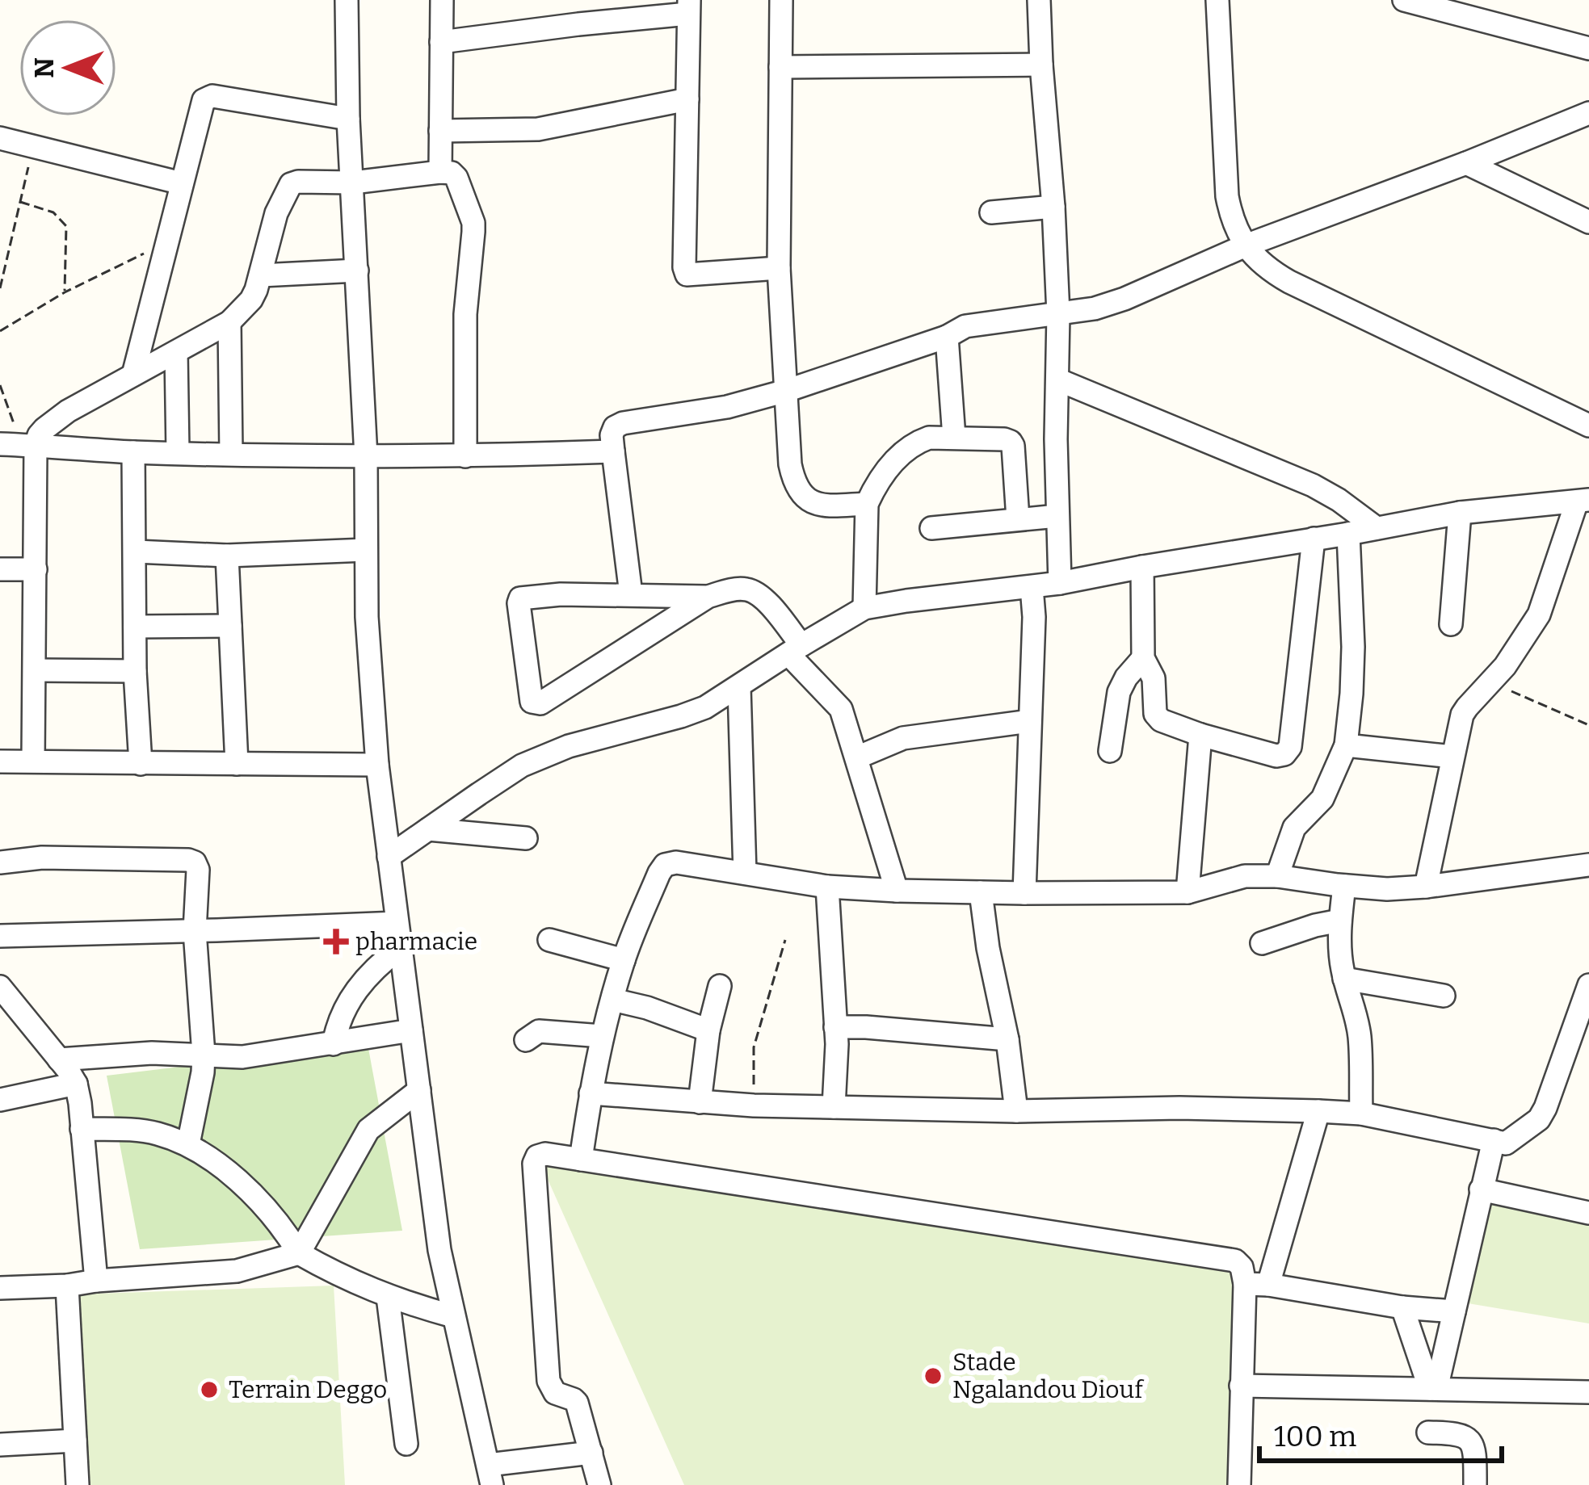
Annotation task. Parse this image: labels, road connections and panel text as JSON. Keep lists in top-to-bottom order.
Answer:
{
  "places": {
    "health": ["pharmacie"],
    "other": ["Stade Ngalandou Diouf", "Terrain Deggo"]
  },
  "scale_bar": "100 m",
  "north": "left"
}
